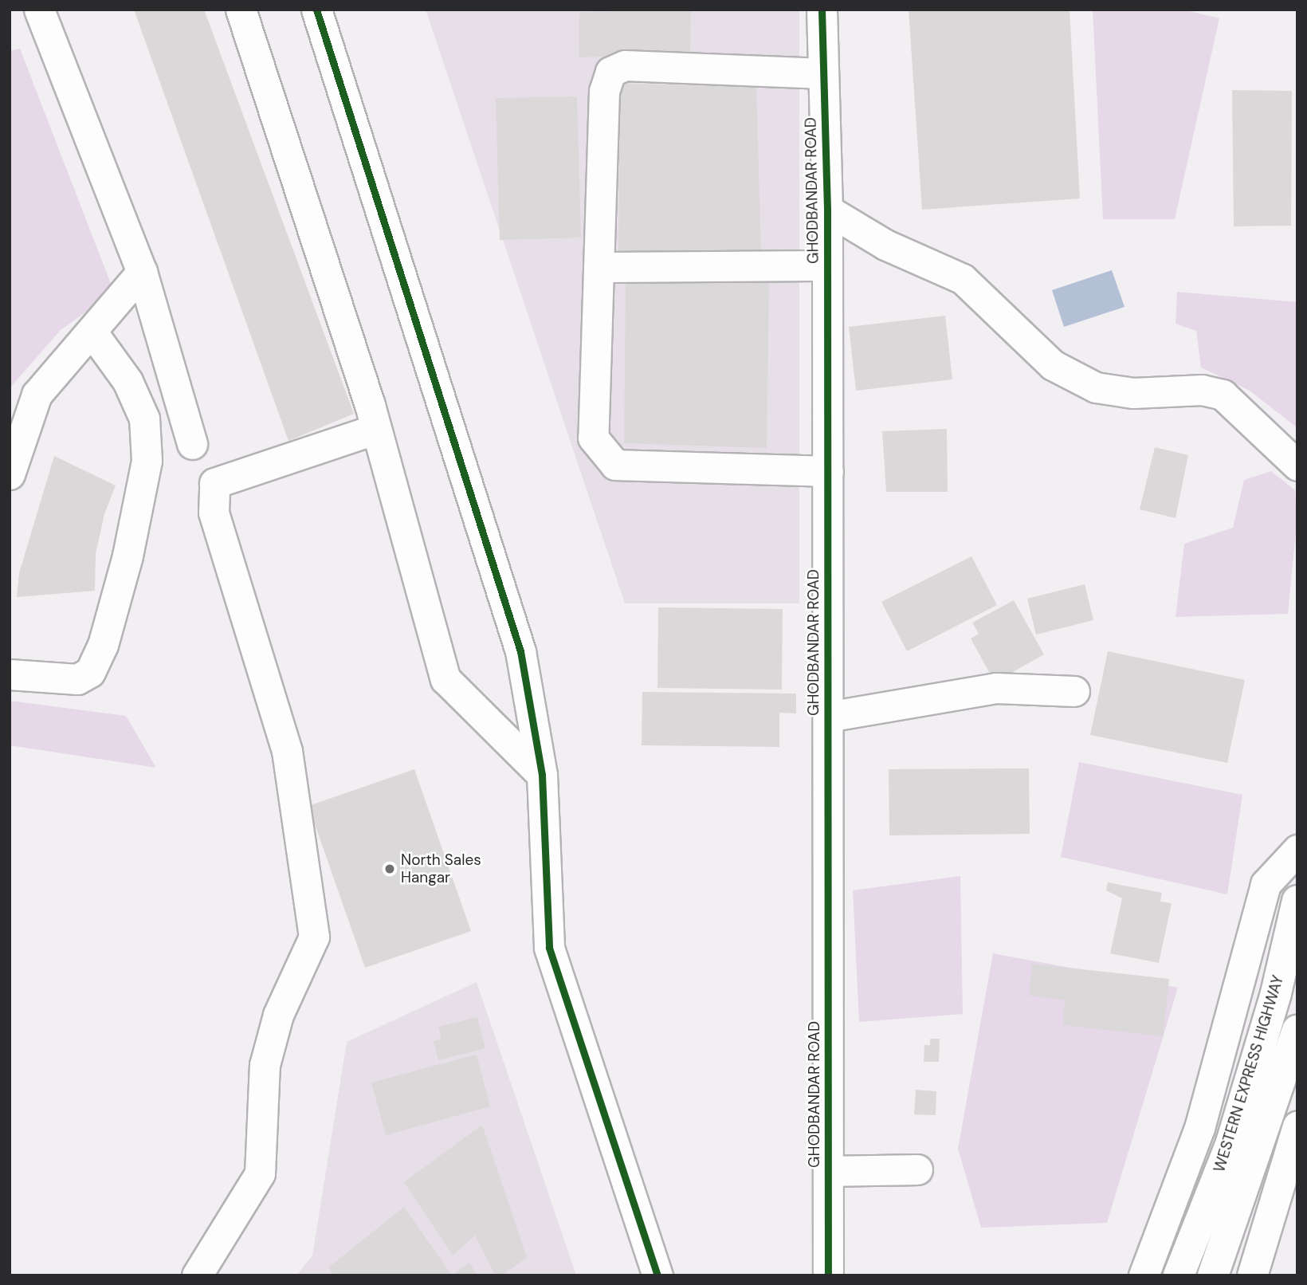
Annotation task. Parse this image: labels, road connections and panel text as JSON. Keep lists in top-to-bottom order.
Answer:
{
  "streets": {
    "highway": ["WESTERN EXPRESS HIGHWAY"],
    "street": ["GHODBANDAR ROAD"]
  },
  "places": ["North Sales Hangar"]
}
